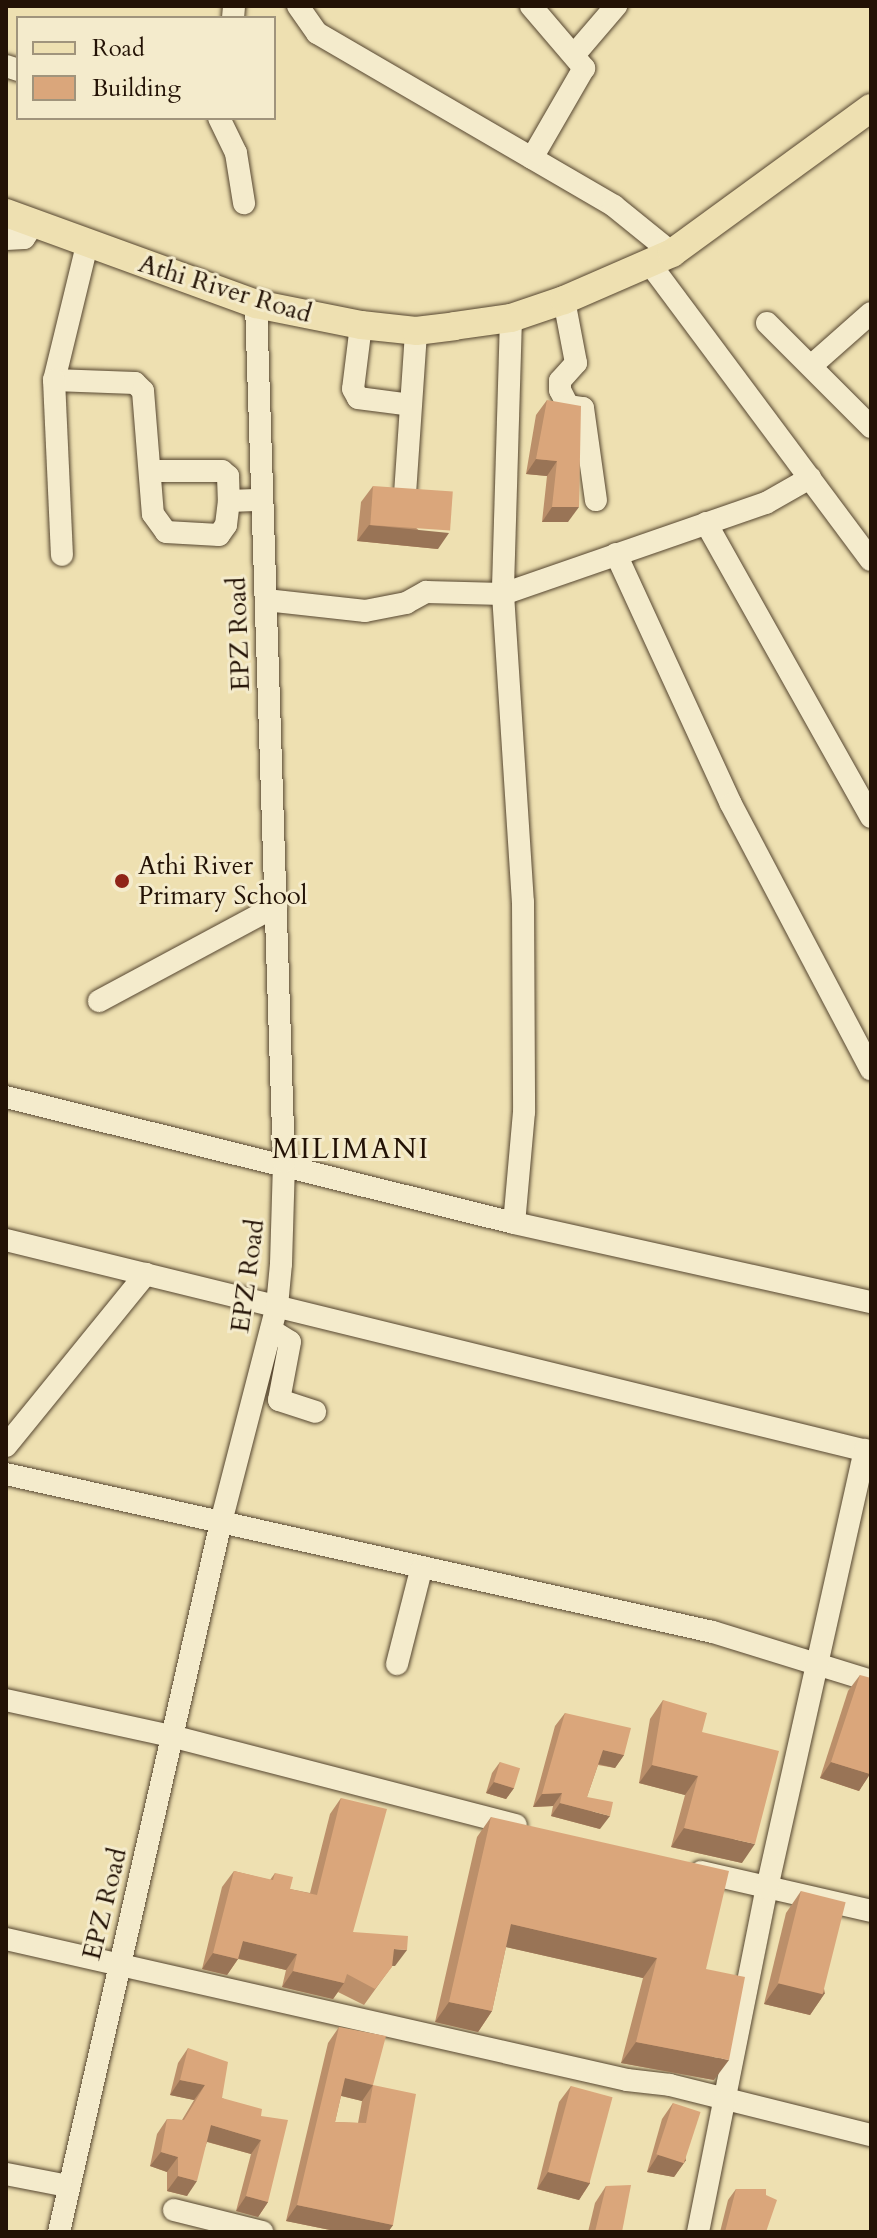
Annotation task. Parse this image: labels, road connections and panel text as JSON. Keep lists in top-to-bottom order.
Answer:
{
  "streets": {
    "main road": ["Athi River Road"],
    "street": ["EPZ Road"]
  },
  "crossings": [
    ["Athi River Road", "EPZ Road"]
  ],
  "districts": ["MILIMANI"],
  "places": ["Athi River Primary School"],
  "legend": ["Road", "Building"]
}
